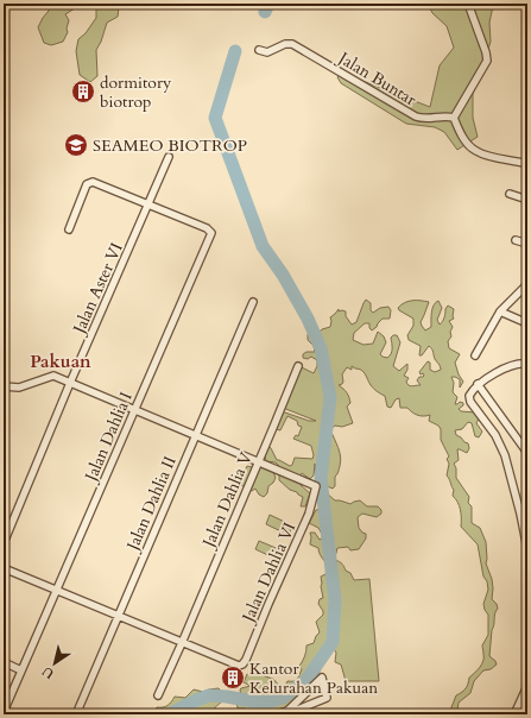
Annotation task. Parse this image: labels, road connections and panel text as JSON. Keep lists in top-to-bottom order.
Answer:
{
  "streets": {
    "street": [
      "Jalan Buntar",
      "Jalan Aster VI",
      "Jalan Dahlia I",
      "Jalan Dahlia V",
      "Jalan Dahlia II",
      "Jalan Dahlia VI"
    ]
  },
  "crossings": [
    ["Jalan Aster VI", "Jalan Dahlia I"],
    ["Jalan Dahlia V", "Jalan Dahlia VI"]
  ],
  "districts": ["Pakuan"],
  "places": {
    "building": ["dormitory biotrop", "Kantor Kelurahan Pakuan"],
    "school or university": ["SEAMEO BIOTROP"]
  },
  "north": "bottom left"
}
